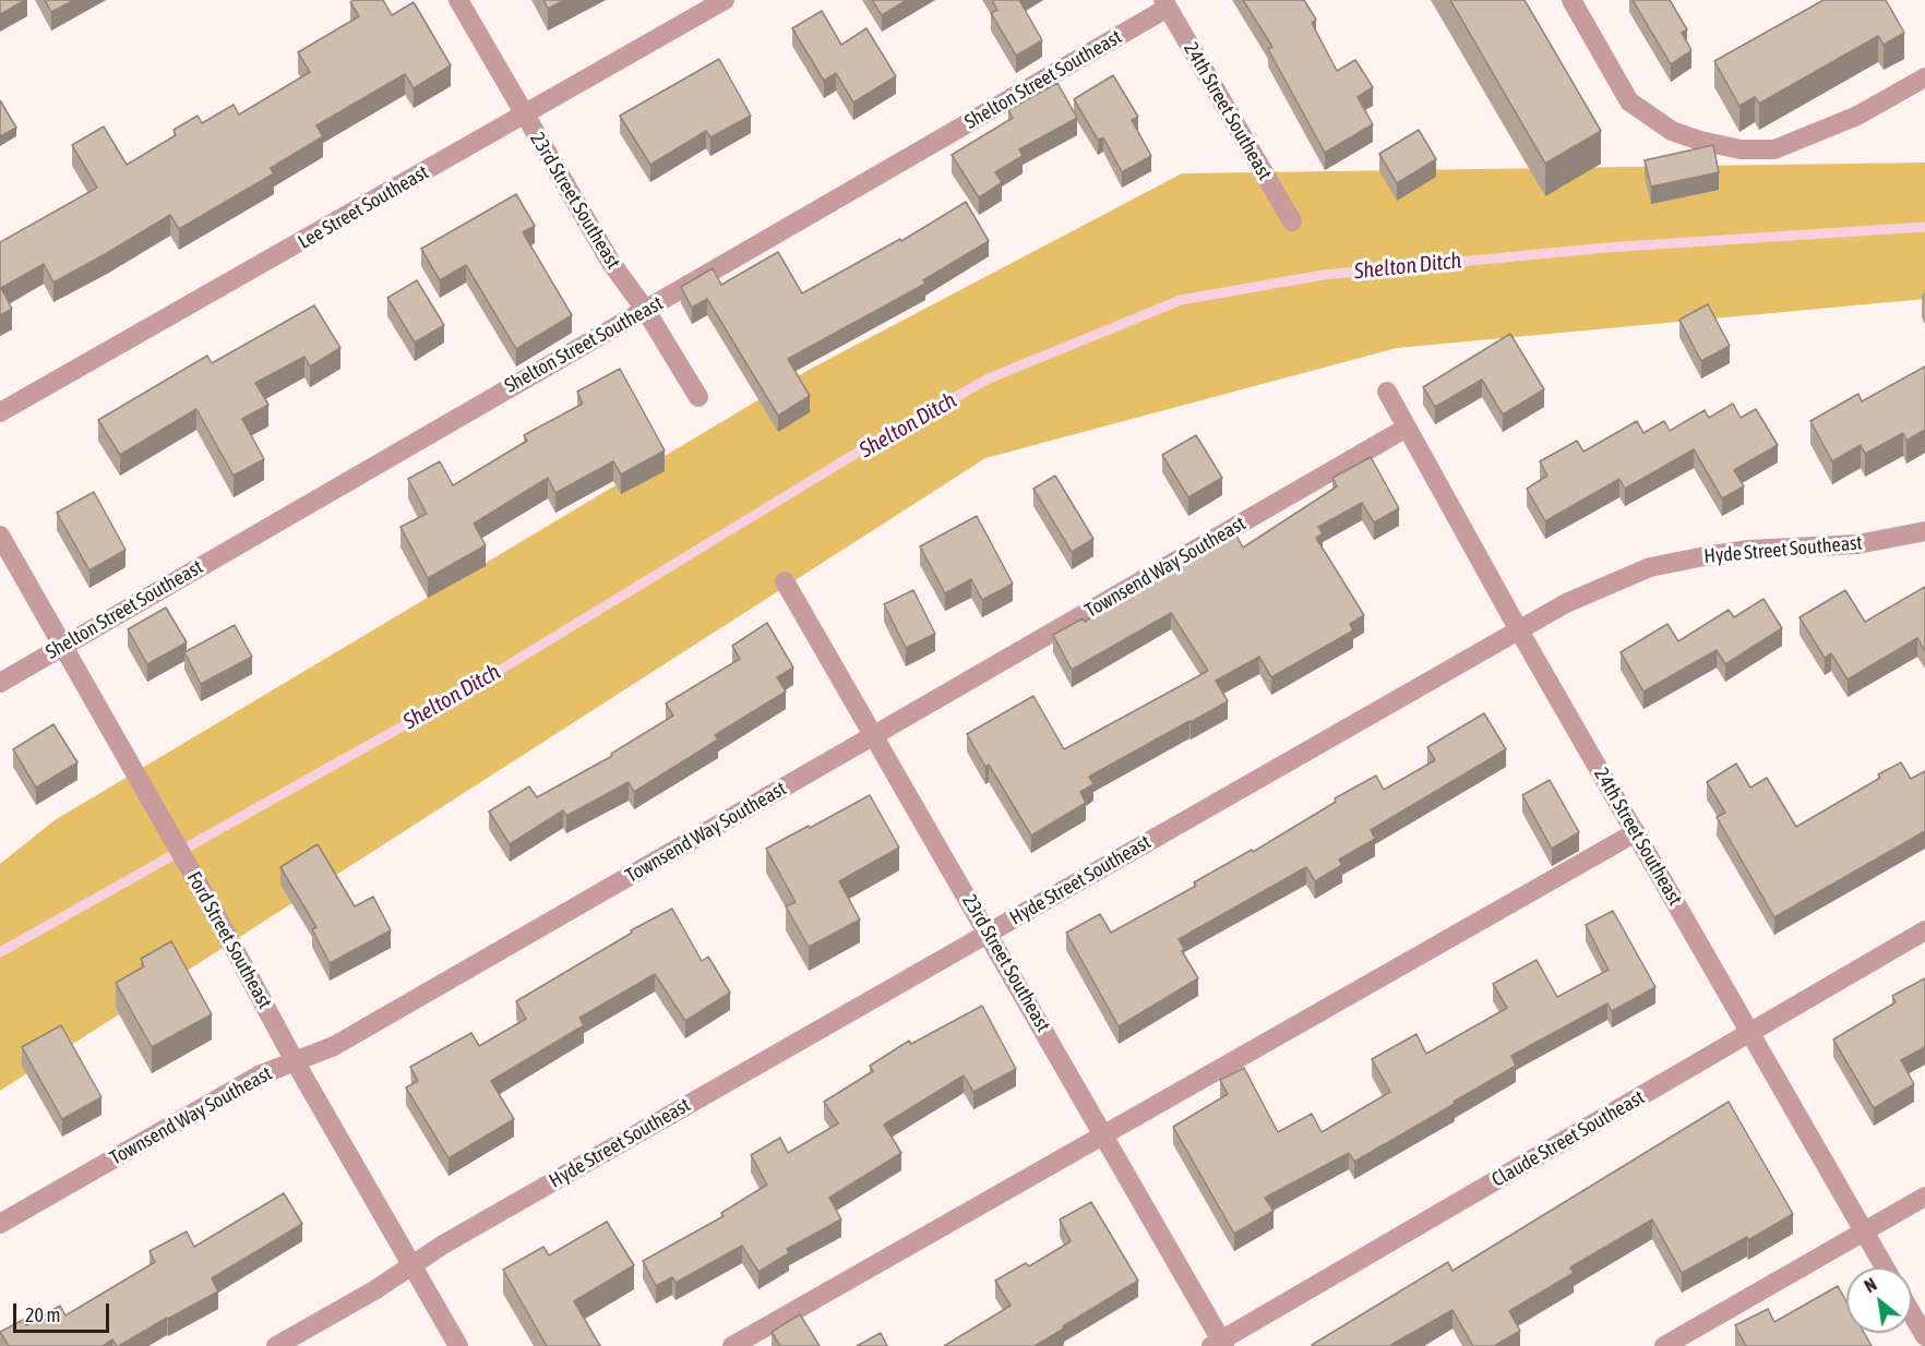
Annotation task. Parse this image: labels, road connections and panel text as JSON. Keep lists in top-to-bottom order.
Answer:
{
  "streets": {
    "street": [
      "Shelton Street Southeast",
      "24th Street Southeast",
      "23rd Street Southeast",
      "Lee Street Southeast",
      "Hyde Street Southeast",
      "Townsend Way Southeast",
      "Ford Street Southeast",
      "Claude Street Southeast"
    ]
  },
  "crossings": [
    ["Shelton Street Southeast", "24th Street Southeast"],
    ["Shelton Street Southeast", "23rd Street Southeast"],
    ["Shelton Street Southeast", "Ford Street Southeast"],
    ["24th Street Southeast", "Hyde Street Southeast"],
    ["24th Street Southeast", "Townsend Way Southeast"],
    ["24th Street Southeast", "Claude Street Southeast"],
    ["23rd Street Southeast", "Lee Street Southeast"],
    ["23rd Street Southeast", "Hyde Street Southeast"],
    ["23rd Street Southeast", "Townsend Way Southeast"],
    ["23rd Street Southeast", "Claude Street Southeast"],
    ["Hyde Street Southeast", "Ford Street Southeast"],
    ["Townsend Way Southeast", "Ford Street Southeast"]
  ],
  "water": ["Shelton Ditch"],
  "scale_bar": "20 m",
  "north": "top left"
}
